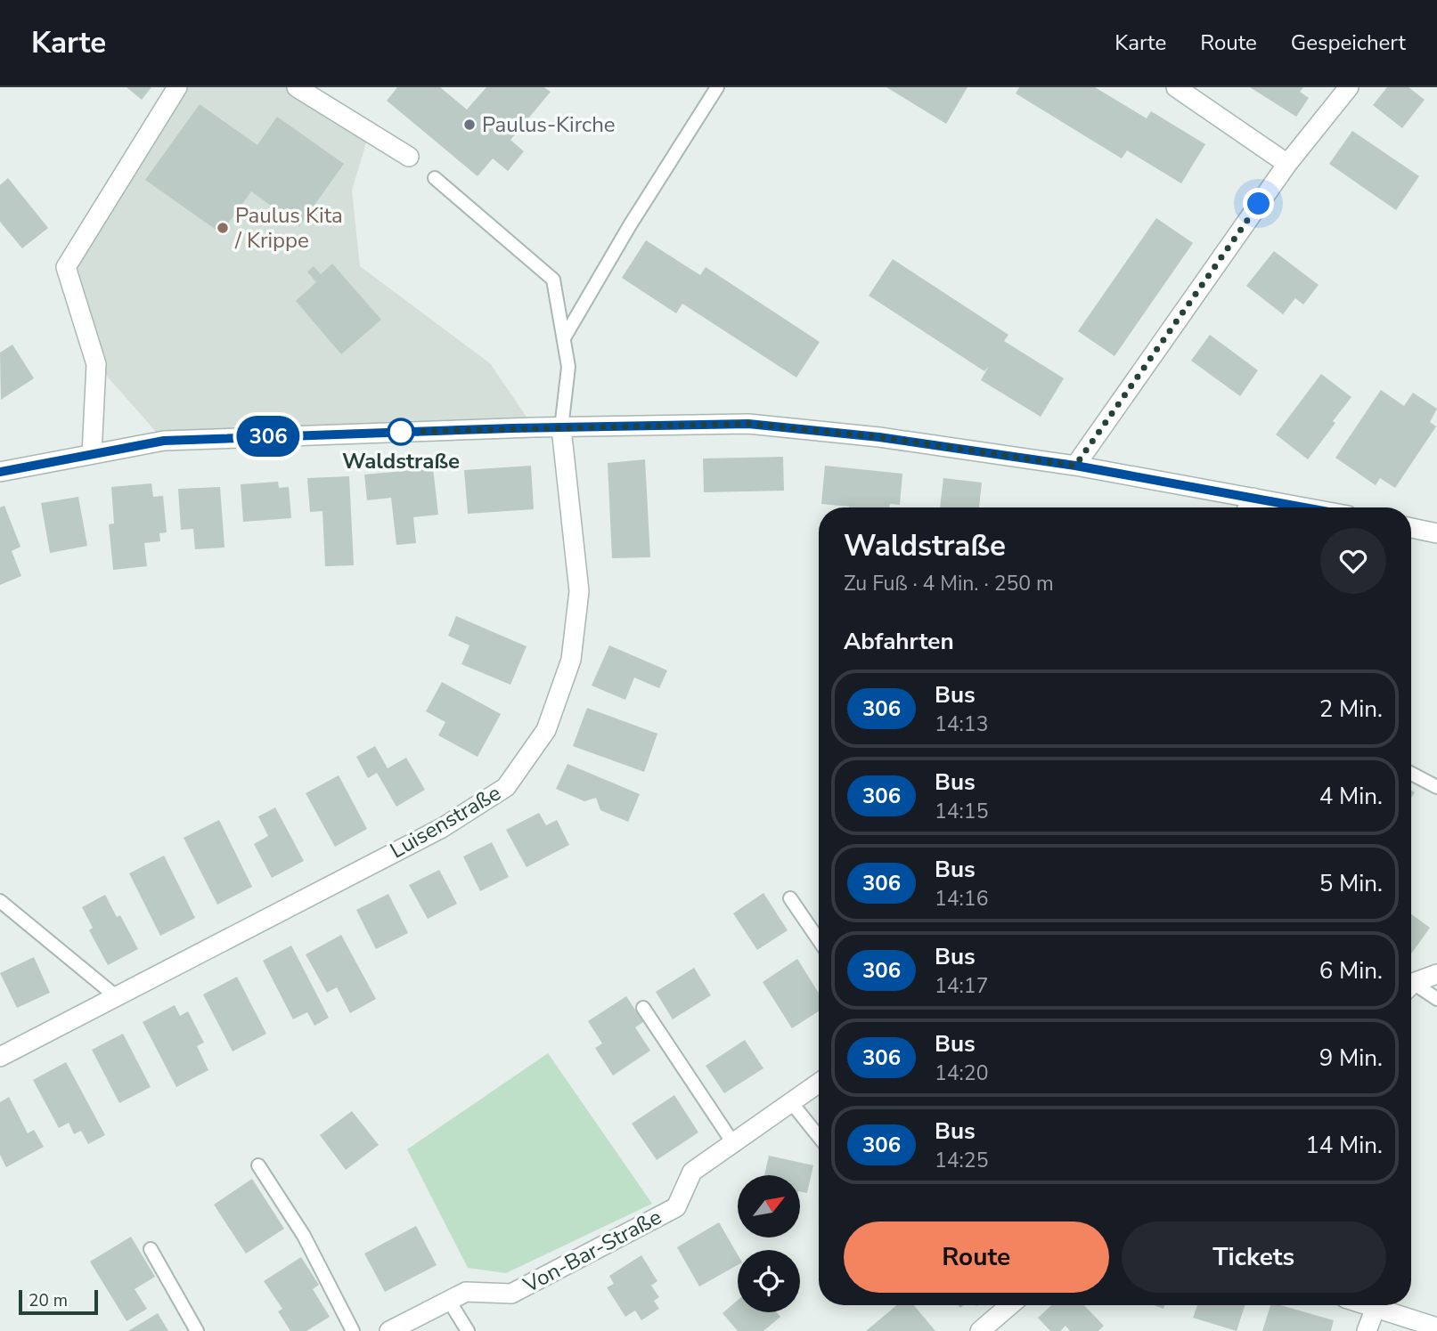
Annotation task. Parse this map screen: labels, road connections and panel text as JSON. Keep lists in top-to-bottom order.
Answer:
{
  "streets": {
    "street": ["Luisenstraße", "Von-Bar-Straße"]
  },
  "places": ["Paulus-Kirche", "Paulus Kita / Krippe", "Waldstraße"],
  "lines": ["bus line 306"],
  "scale_bar": "20 m",
  "north": "top right",
  "page": {
    "header": "Karte",
    "nav": ["Karte", "Route", "Gespeichert"],
    "on_map": "306",
    "heading": [
      ["Waldstraße", "Zu Fuß · 4 Min. · 250 m"],
      "Abfahrten"
    ],
    "list": [
      {
        "mark": "306",
        "name": "Bus",
        "note": "14:13",
        "value": "2 Min."
      },
      {
        "mark": "306",
        "name": "Bus",
        "note": "14:15",
        "value": "4 Min."
      },
      {
        "mark": "306",
        "name": "Bus",
        "note": "14:16",
        "value": "5 Min."
      },
      {
        "mark": "306",
        "name": "Bus",
        "note": "14:17",
        "value": "6 Min."
      },
      {
        "mark": "306",
        "name": "Bus",
        "note": "14:20",
        "value": "9 Min."
      },
      {
        "mark": "306",
        "name": "Bus",
        "note": "14:25",
        "value": "14 Min."
      }
    ],
    "buttons": ["Route", "Tickets"],
    "scale": "20 m"
  }
}
